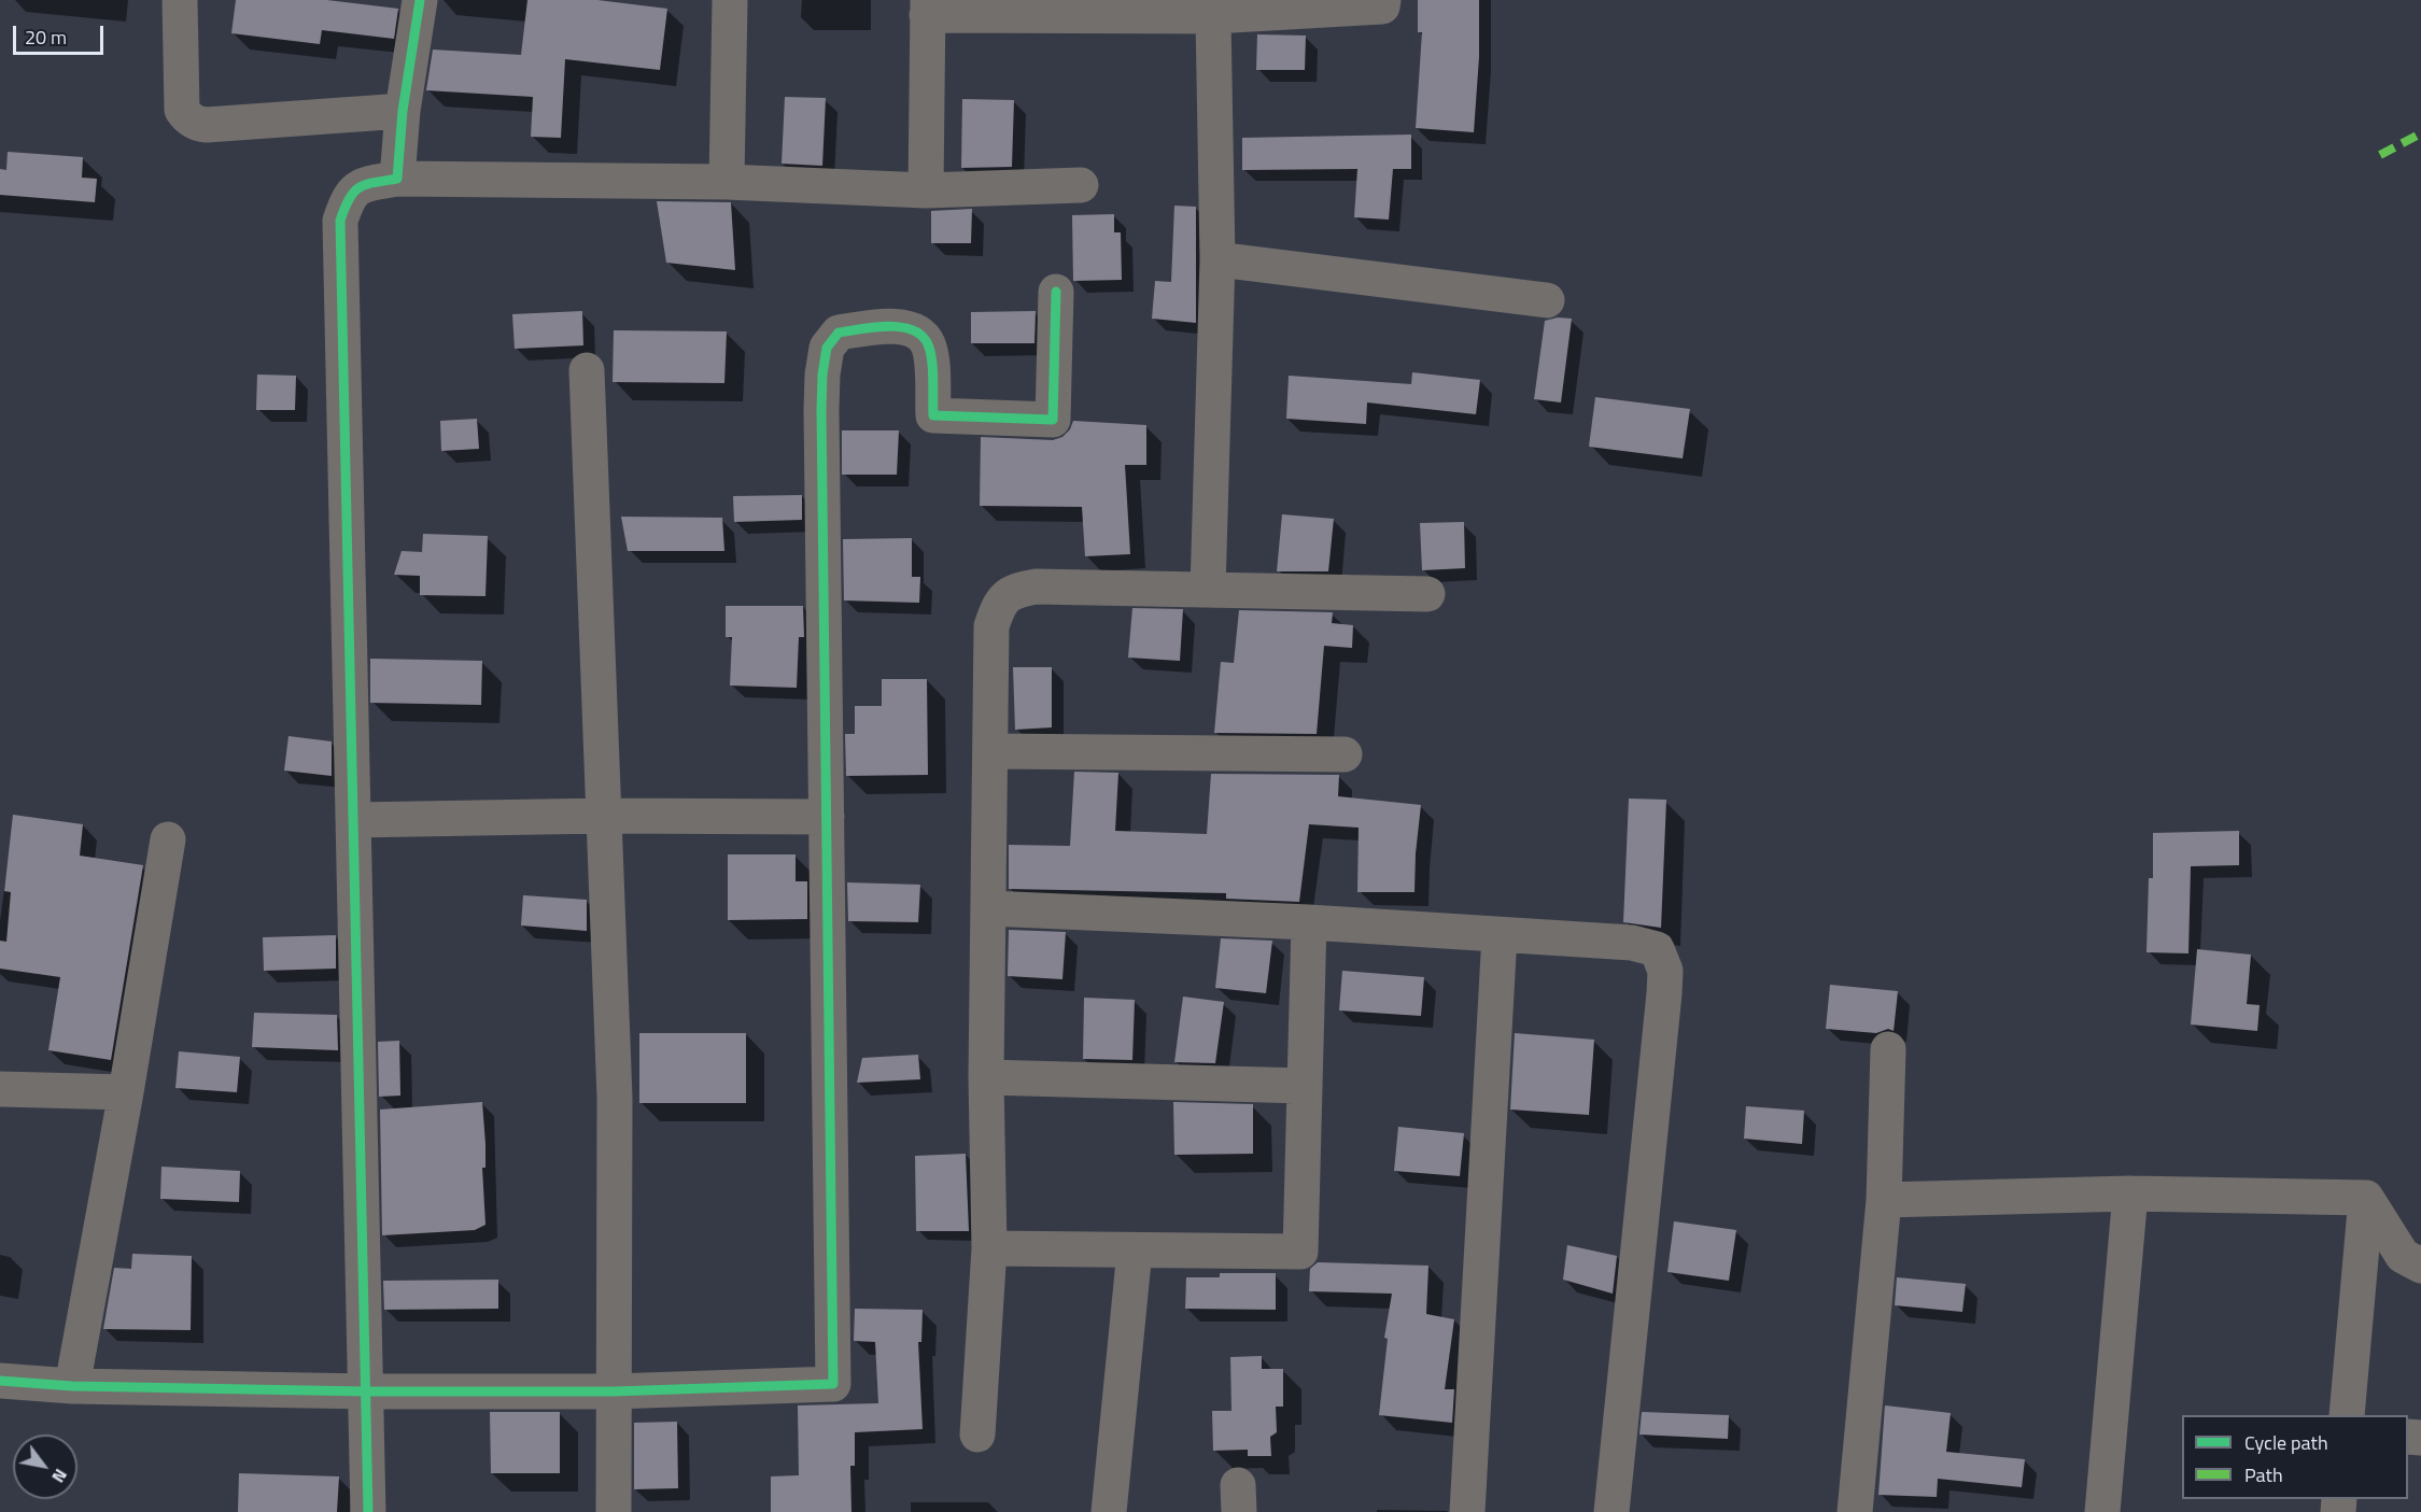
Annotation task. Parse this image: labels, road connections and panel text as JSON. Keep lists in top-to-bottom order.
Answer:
{
  "legend": ["Cycle path", "Path"],
  "scale_bar": "20 m",
  "north": "bottom right"
}
